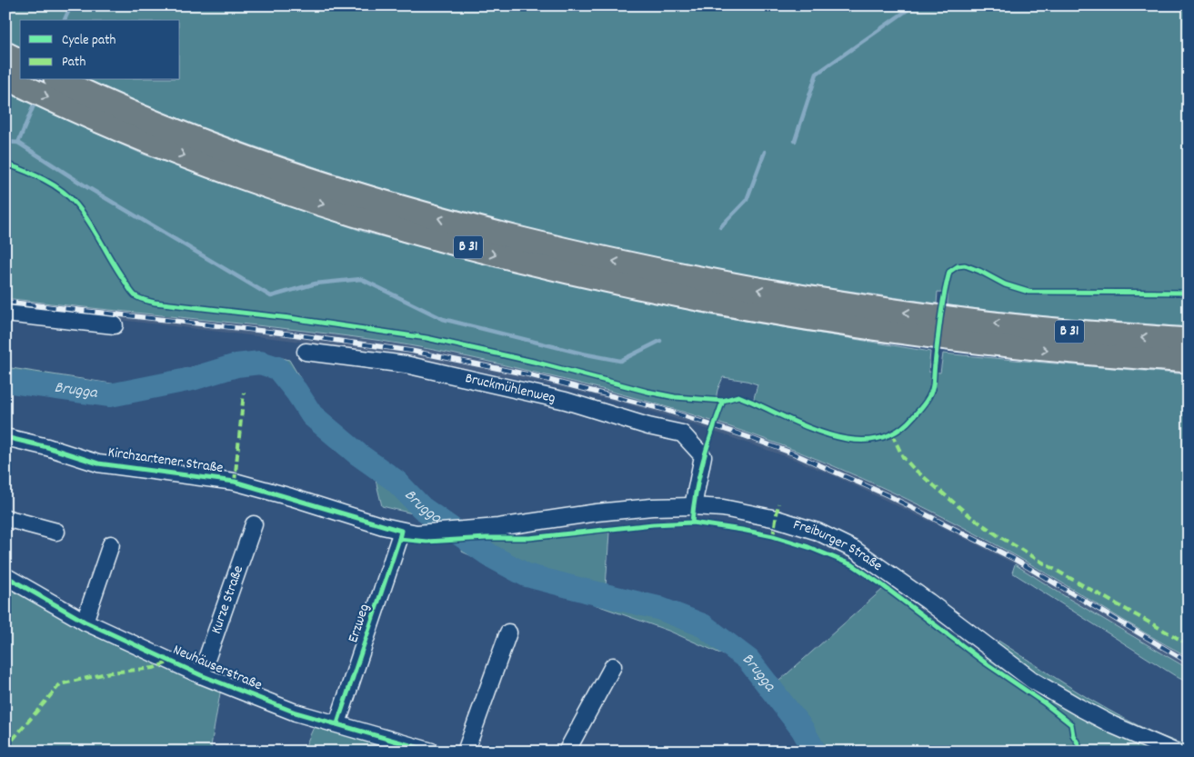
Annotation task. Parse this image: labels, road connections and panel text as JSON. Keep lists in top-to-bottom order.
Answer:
{
  "streets": {
    "highway": ["B 31"],
    "street": [
      "Bruckmühlenweg",
      "Kirchzartener Straße",
      "Freiburger Straße",
      "Kurze Straße",
      "Erzweg",
      "Neuhäuserstraße"
    ]
  },
  "crossings": [
    ["Bruckmühlenweg", "Freiburger Straße"],
    ["Kirchzartener Straße", "Freiburger Straße"],
    ["Kirchzartener Straße", "Erzweg"],
    ["Kurze Straße", "Neuhäuserstraße"],
    ["Erzweg", "Neuhäuserstraße"]
  ],
  "water": ["Brugga"],
  "legend": ["Cycle path", "Path"]
}
